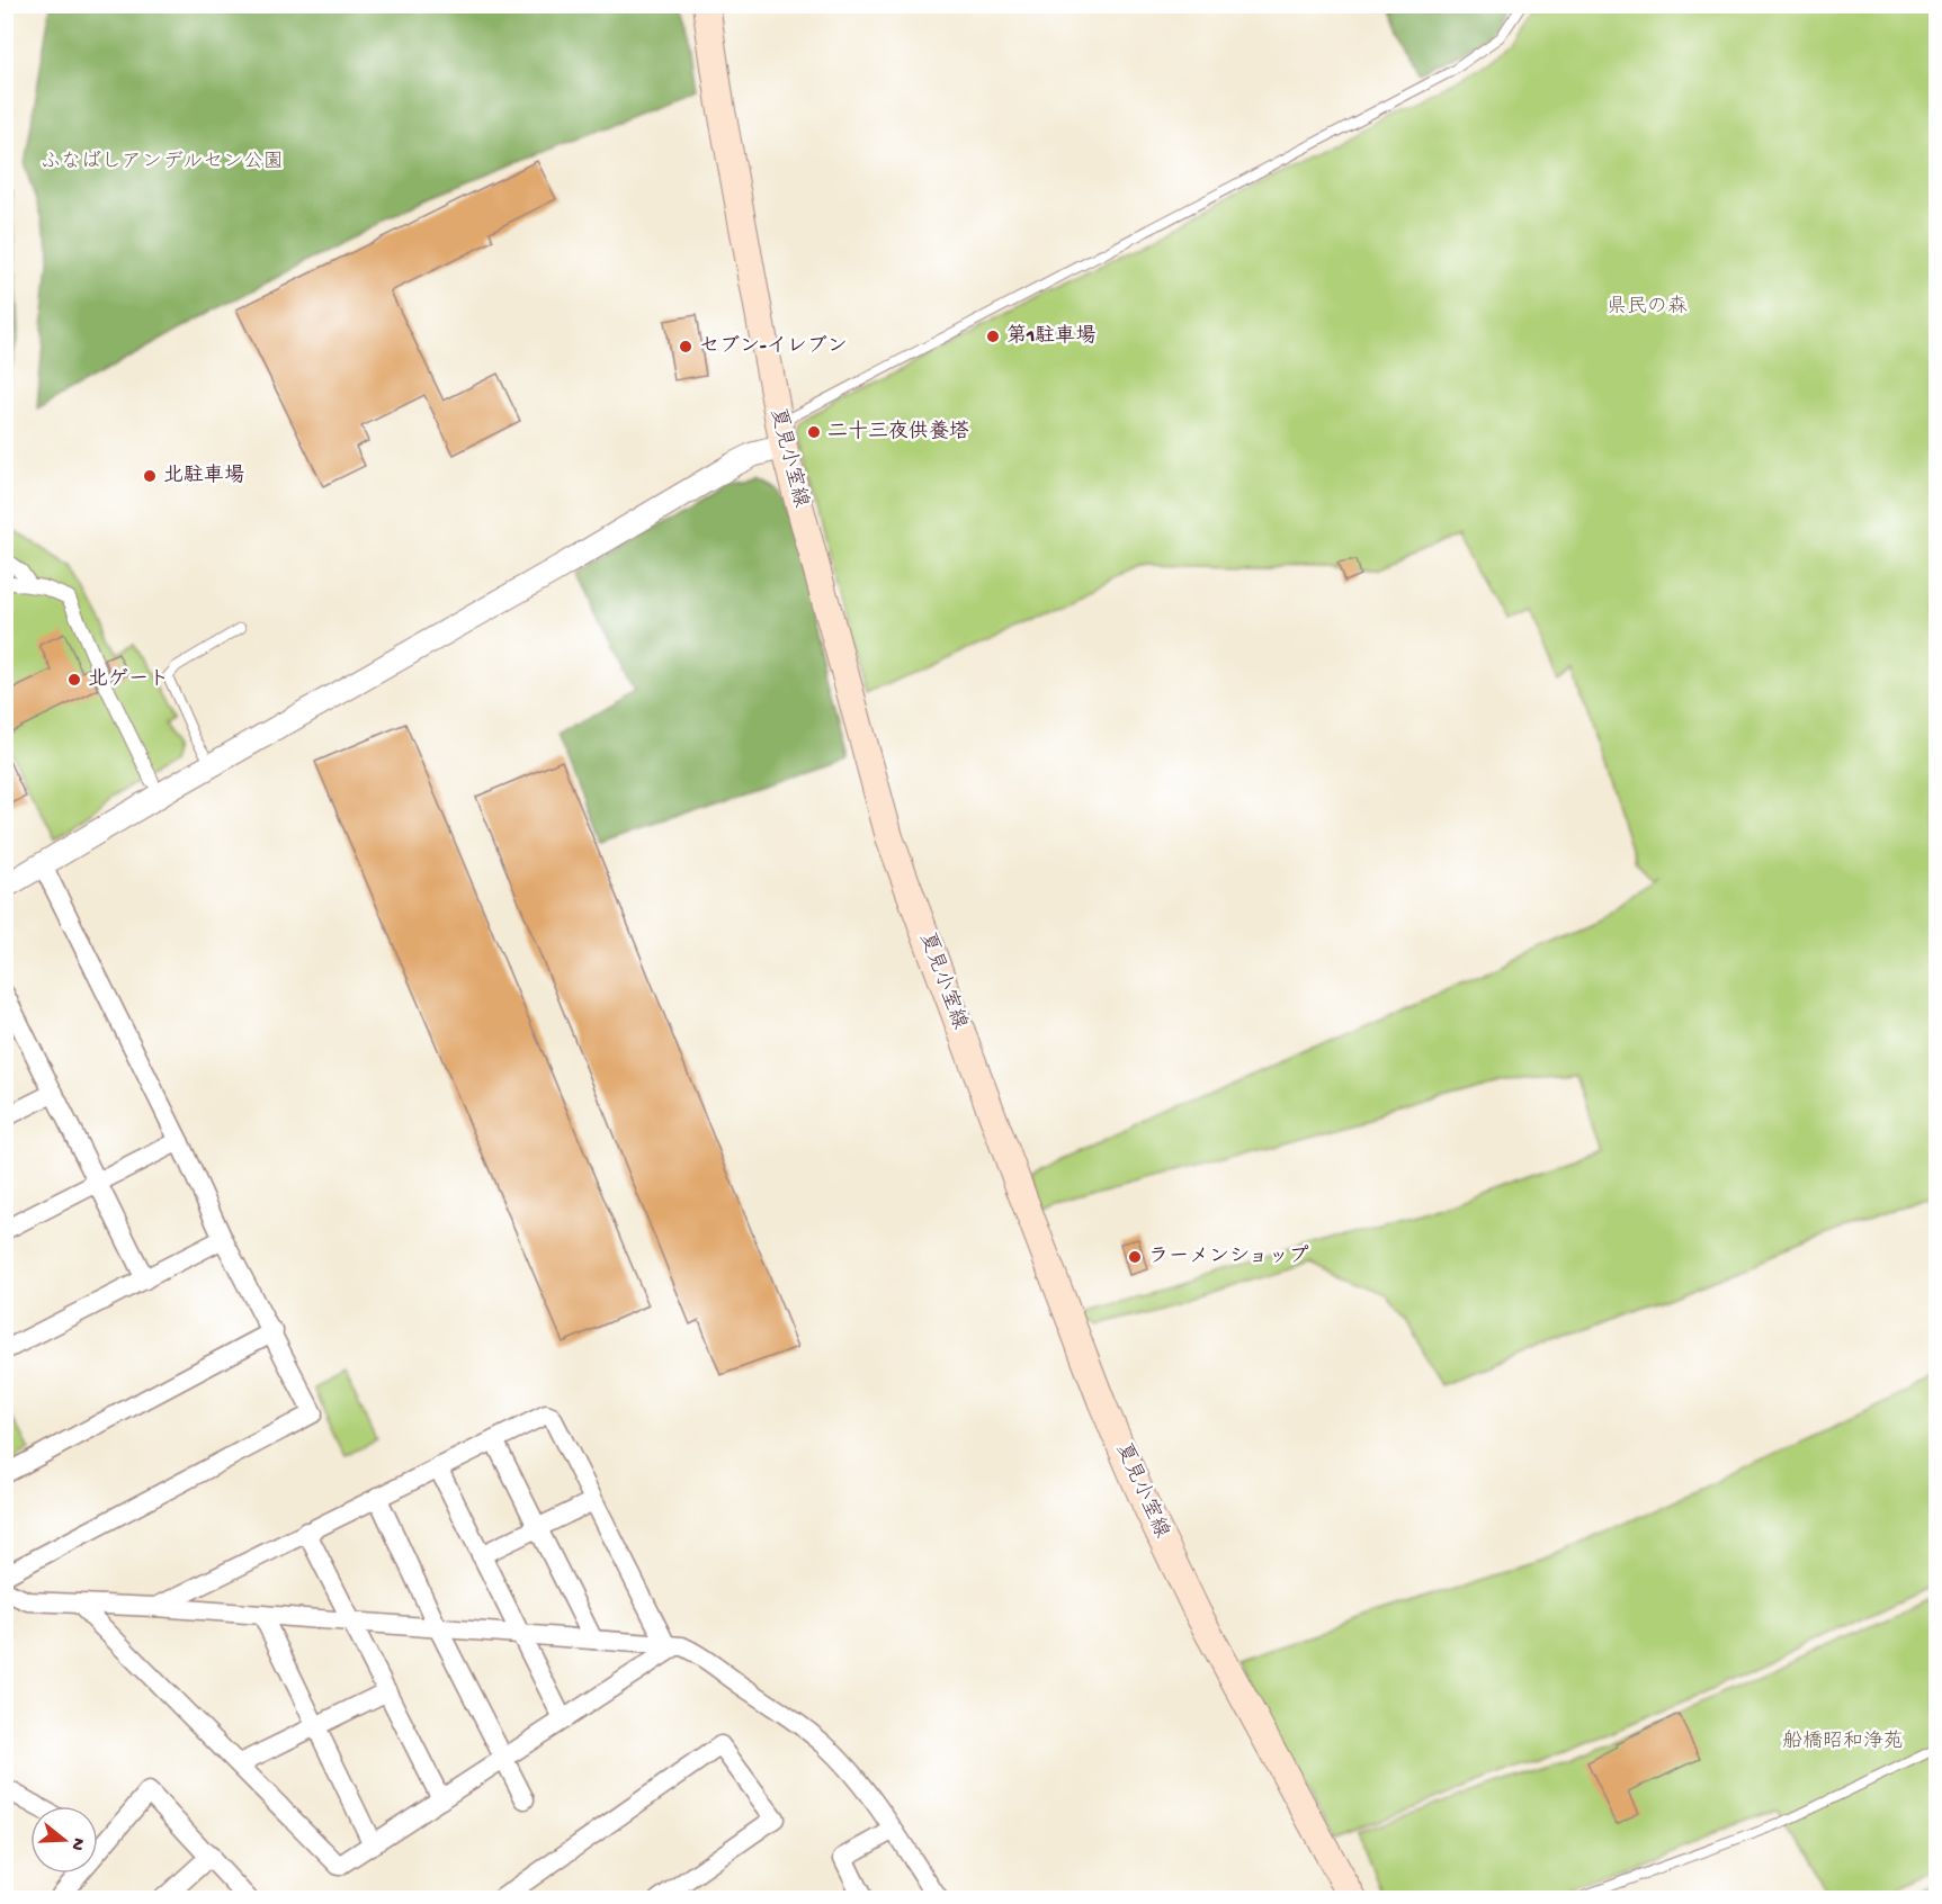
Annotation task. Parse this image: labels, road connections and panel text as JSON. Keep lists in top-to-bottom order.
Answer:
{
  "streets": {
    "main road": ["夏見小室線"]
  },
  "parks": ["ふなばしアンデルセン公園", "県民の森", "船橋昭和浄苑"],
  "places": [
    "第1駐車場",
    "セブン-イレブン",
    "二十三夜供養塔",
    "北駐車場",
    "北ゲート",
    "ラーメンショップ"
  ],
  "north": "right"
}
